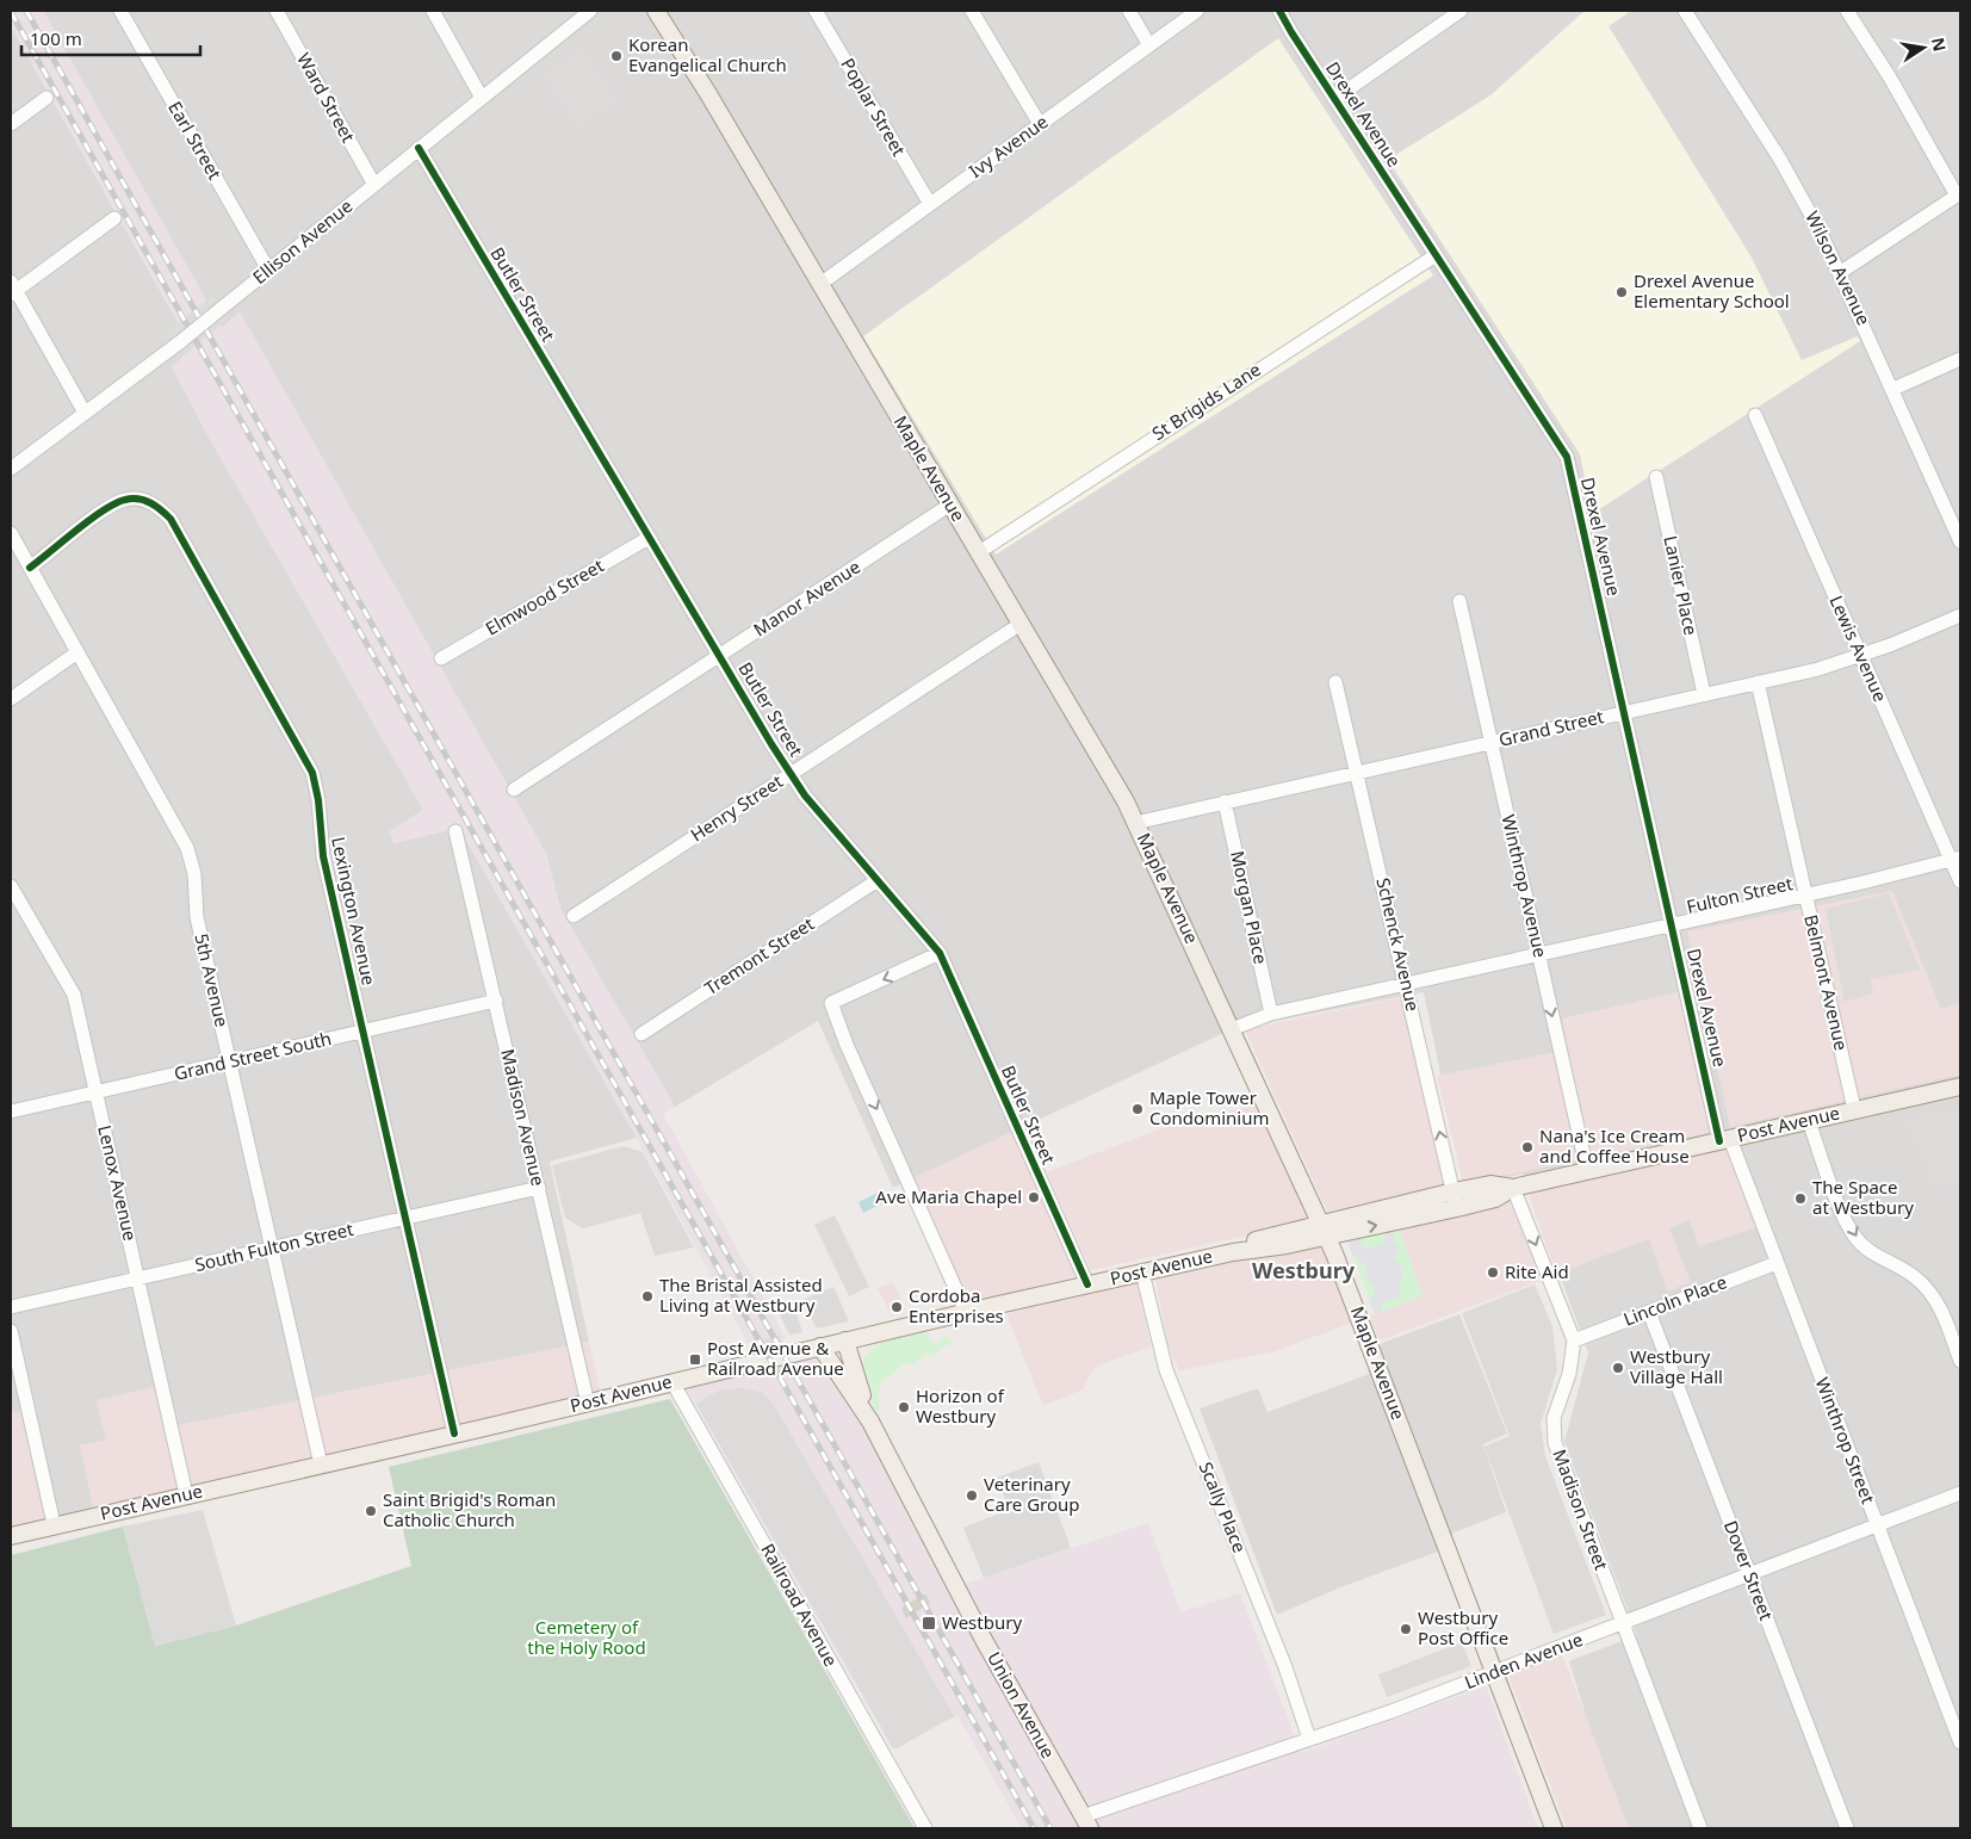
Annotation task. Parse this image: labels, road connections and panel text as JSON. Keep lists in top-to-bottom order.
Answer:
{
  "streets": {
    "main road": ["Maple Avenue", "Post Avenue", "Union Avenue"],
    "street": [
      "Ward Street",
      "Poplar Street",
      "Drexel Avenue",
      "Earl Street",
      "Ivy Avenue",
      "Ellison Avenue",
      "Wilson Avenue",
      "Butler Street",
      "St Brigids Lane",
      "Lanier Place",
      "Elmwood Street",
      "Manor Avenue",
      "Lewis Avenue",
      "Grand Street",
      "Henry Street",
      "Winthrop Avenue",
      "Fulton Street",
      "Morgan Place",
      "Lexington Avenue",
      "Schenck Avenue",
      "Tremont Street",
      "5th Avenue",
      "Belmont Avenue",
      "Grand Street South",
      "Madison Avenue",
      "Lenox Avenue",
      "South Fulton Street",
      "Lincoln Place",
      "Winthrop Street",
      "Scally Place",
      "Madison Street",
      "Dover Street",
      "Railroad Avenue",
      "Linden Avenue"
    ]
  },
  "crossings": [
    ["Ward Street", "Ellison Avenue"],
    ["Poplar Street", "Ivy Avenue"],
    ["Drexel Avenue", "St Brigids Lane"],
    ["Drexel Avenue", "Grand Street"],
    ["Drexel Avenue", "Fulton Street"],
    ["Drexel Avenue", "Post Avenue"],
    ["Drexel Avenue", "Winthrop Street"],
    ["Earl Street", "Ellison Avenue"],
    ["Ivy Avenue", "Maple Avenue"],
    ["Ellison Avenue", "Butler Street"],
    ["Butler Street", "Elmwood Street"],
    ["Butler Street", "Manor Avenue"],
    ["Butler Street", "Henry Street"],
    ["Butler Street", "Tremont Street"],
    ["Butler Street", "Post Avenue"],
    ["St Brigids Lane", "Maple Avenue"],
    ["Maple Avenue", "Manor Avenue"],
    ["Maple Avenue", "Grand Street"],
    ["Maple Avenue", "Henry Street"],
    ["Maple Avenue", "Fulton Street"],
    ["Maple Avenue", "Post Avenue"],
    ["Maple Avenue", "Linden Avenue"],
    ["Lanier Place", "Grand Street"],
    ["Lewis Avenue", "Grand Street"],
    ["Lewis Avenue", "Fulton Street"],
    ["Grand Street", "Winthrop Avenue"],
    ["Grand Street", "Morgan Place"],
    ["Grand Street", "Schenck Avenue"],
    ["Grand Street", "Belmont Avenue"],
    ["Winthrop Avenue", "Fulton Street"],
    ["Winthrop Avenue", "Post Avenue"],
    ["Fulton Street", "Morgan Place"],
    ["Fulton Street", "Schenck Avenue"],
    ["Fulton Street", "Belmont Avenue"],
    ["Lexington Avenue", "5th Avenue"],
    ["Lexington Avenue", "Grand Street South"],
    ["Lexington Avenue", "Post Avenue"],
    ["Lexington Avenue", "South Fulton Street"],
    ["Schenck Avenue", "Post Avenue"],
    ["5th Avenue", "Grand Street South"],
    ["5th Avenue", "Post Avenue"],
    ["5th Avenue", "South Fulton Street"],
    ["Belmont Avenue", "Post Avenue"],
    ["Grand Street South", "Madison Avenue"],
    ["Grand Street South", "Lenox Avenue"],
    ["Madison Avenue", "Post Avenue"],
    ["Madison Avenue", "South Fulton Street"],
    ["Post Avenue", "Lenox Avenue"],
    ["Post Avenue", "Winthrop Street"],
    ["Post Avenue", "Scally Place"],
    ["Post Avenue", "Madison Street"],
    ["Post Avenue", "Railroad Avenue"],
    ["Post Avenue", "Union Avenue"],
    ["Lenox Avenue", "South Fulton Street"],
    ["Lincoln Place", "Winthrop Street"],
    ["Lincoln Place", "Madison Street"],
    ["Lincoln Place", "Dover Street"],
    ["Winthrop Street", "Linden Avenue"],
    ["Scally Place", "Linden Avenue"],
    ["Madison Street", "Linden Avenue"],
    ["Dover Street", "Linden Avenue"],
    ["Linden Avenue", "Union Avenue"]
  ],
  "one_way": ["Winthrop Avenue", "Schenck Avenue"],
  "districts": ["Westbury"],
  "parks": ["Cemetery of the Holy Rood"],
  "places": {
    "other": [
      "Korean Evangelical Church",
      "Drexel Avenue Elementary School",
      "Maple Tower Condominium",
      "Nana's Ice Cream and Coffee House",
      "Ave Maria Chapel",
      "The Space at Westbury",
      "Rite Aid",
      "The Bristal Assisted Living at Westbury",
      "Cordoba Enterprises",
      "Westbury Village Hall",
      "Horizon of Westbury",
      "Veterinary Care Group",
      "Saint Brigid's Roman Catholic Church",
      "Westbury Post Office"
    ],
    "transit": ["Post Avenue & Railroad Avenue", "Westbury"]
  },
  "scale_bar": "100 m",
  "north": "right"
}
